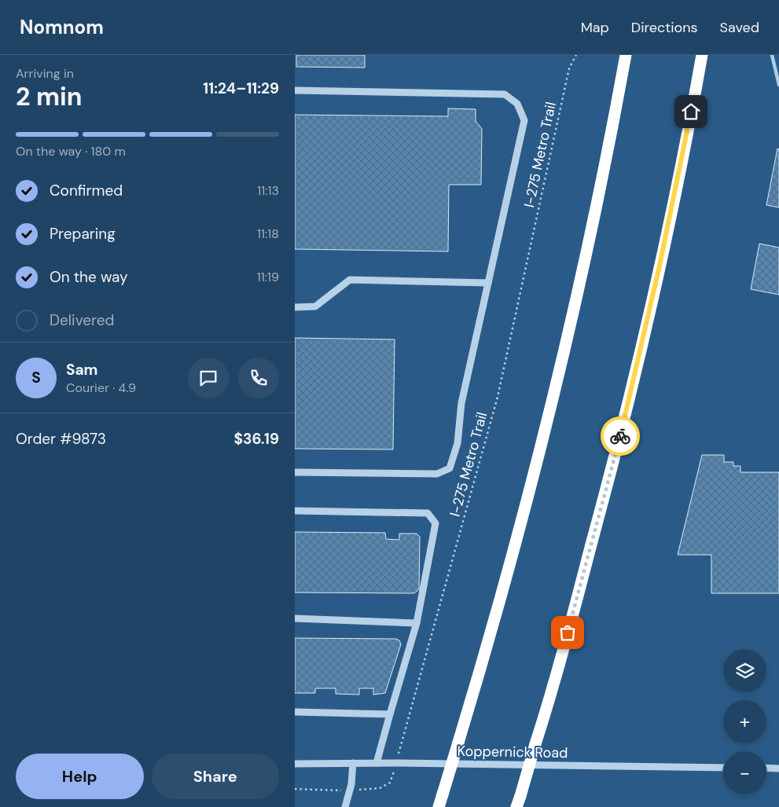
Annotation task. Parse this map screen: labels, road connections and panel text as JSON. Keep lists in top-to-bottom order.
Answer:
{
  "streets": {
    "street": ["Koppernick Road"],
    "path": ["I-275 Metro Trail"]
  },
  "crossings": [
    ["I-275 Metro Trail", "Koppernick Road"]
  ],
  "page": {
    "header": "Nomnom",
    "nav": ["Map", "Directions", "Saved"],
    "heading": ["2 min", "Arriving in", "11:24–11:29"],
    "panel": [
      "Sam",
      "Courier · 4.9",
      "Order #9873",
      "$36.19"
    ],
    "bar": "On the way · 180 m",
    "list": [
      ["Confirmed", "11:13"],
      ["Preparing", "11:18"],
      ["On the way", "11:19"],
      "Delivered"
    ],
    "round": "S",
    "map_buttons": ["+", "−"],
    "buttons": ["Help", "Share"]
  }
}
